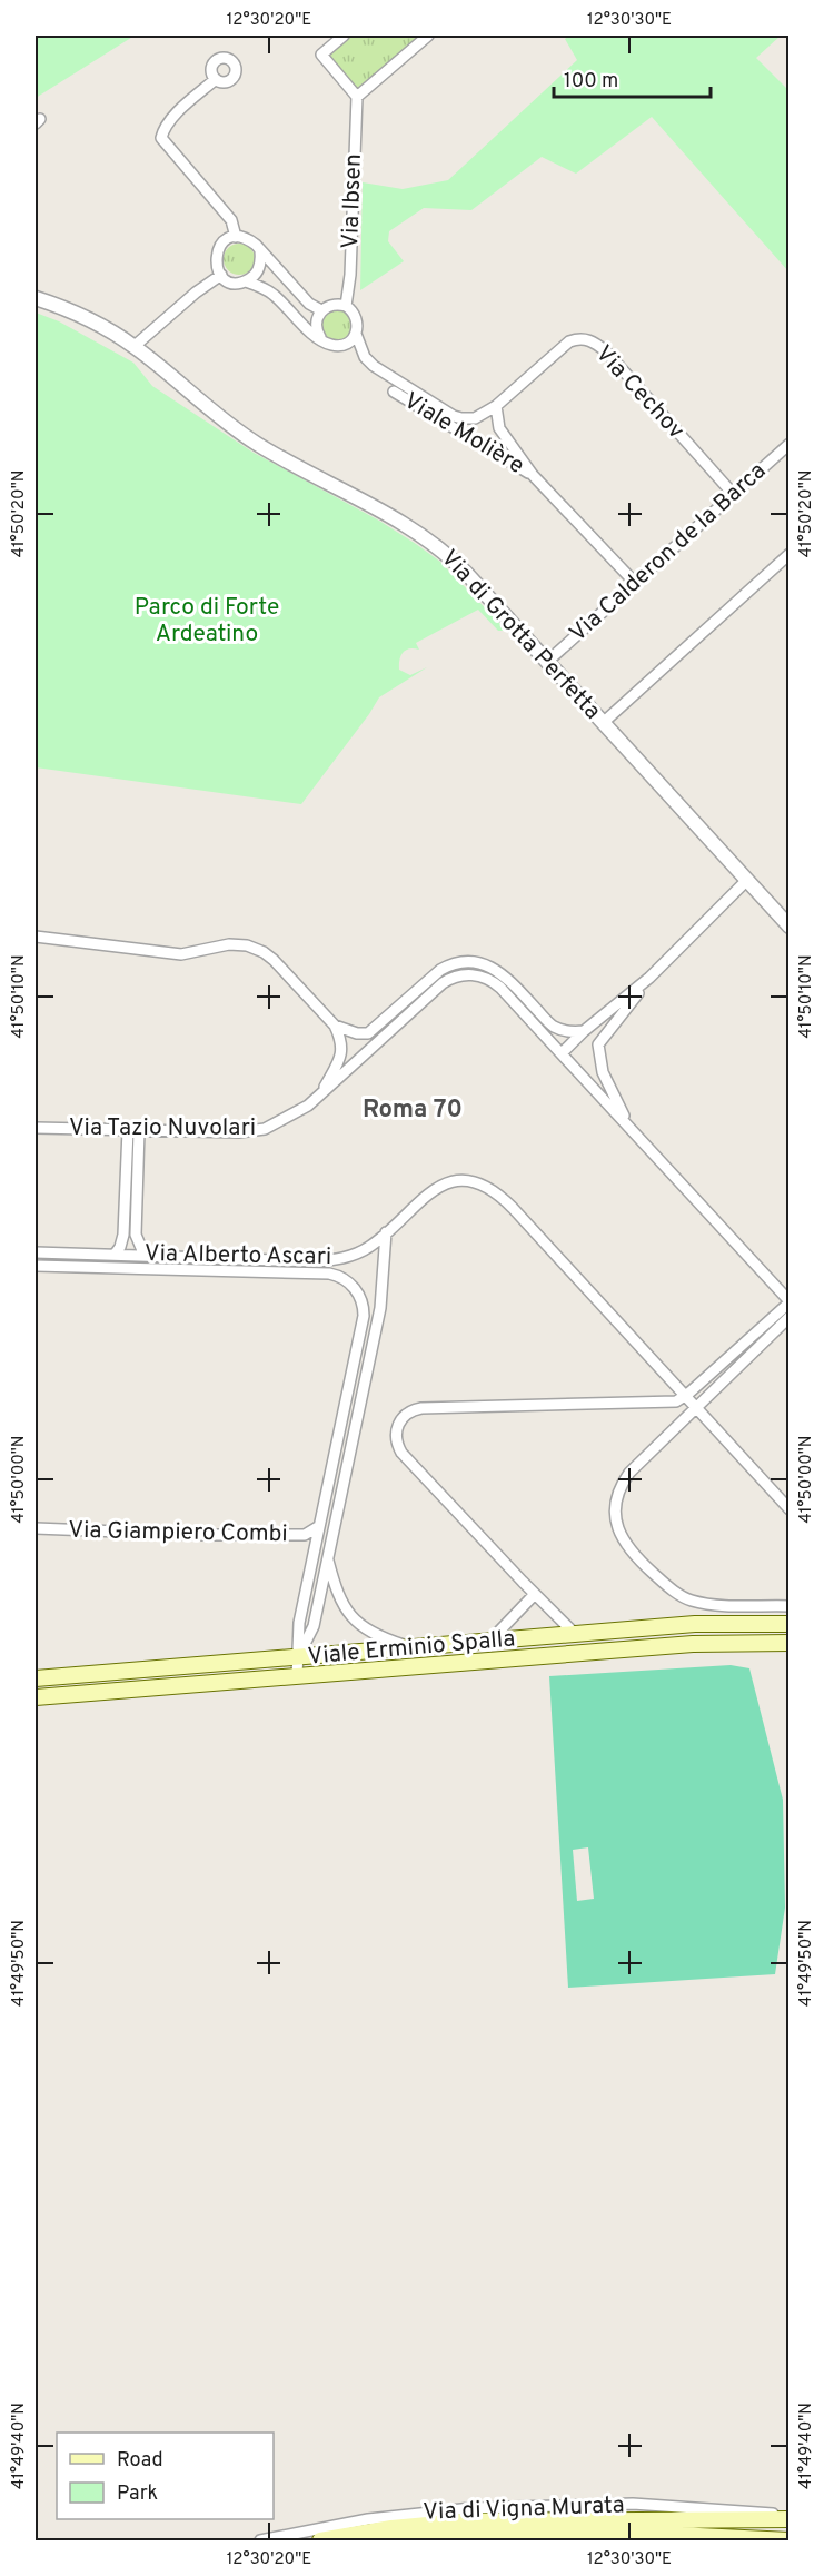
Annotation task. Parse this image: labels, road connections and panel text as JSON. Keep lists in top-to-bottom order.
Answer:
{
  "streets": {
    "main road": ["Viale Erminio Spalla", "Via di Vigna Murata"],
    "street": [
      "Via Ibsen",
      "Via Cechov",
      "Viale Molière",
      "Via Calderon de la Barca",
      "Via di Grotta Perfetta",
      "Via Tazio Nuvolari",
      "Via Alberto Ascari",
      "Via Giampiero Combi"
    ]
  },
  "crossings": [
    ["Via Ibsen", "Viale Molière"],
    ["Via Cechov", "Viale Molière"],
    ["Via Cechov", "Via Calderon de la Barca"],
    ["Via Calderon de la Barca", "Via di Grotta Perfetta"]
  ],
  "districts": ["Roma 70"],
  "parks": ["Parco di Forte Ardeatino"],
  "legend": ["Road", "Park"],
  "scale_bar": "100 m",
  "coordinates": [
    "12°30'20\"E",
    "12°30'30\"E",
    "41°50'20\"N",
    "41°50'10\"N",
    "41°50'00\"N",
    "41°49'50\"N",
    "41°49'40\"N"
  ]
}
